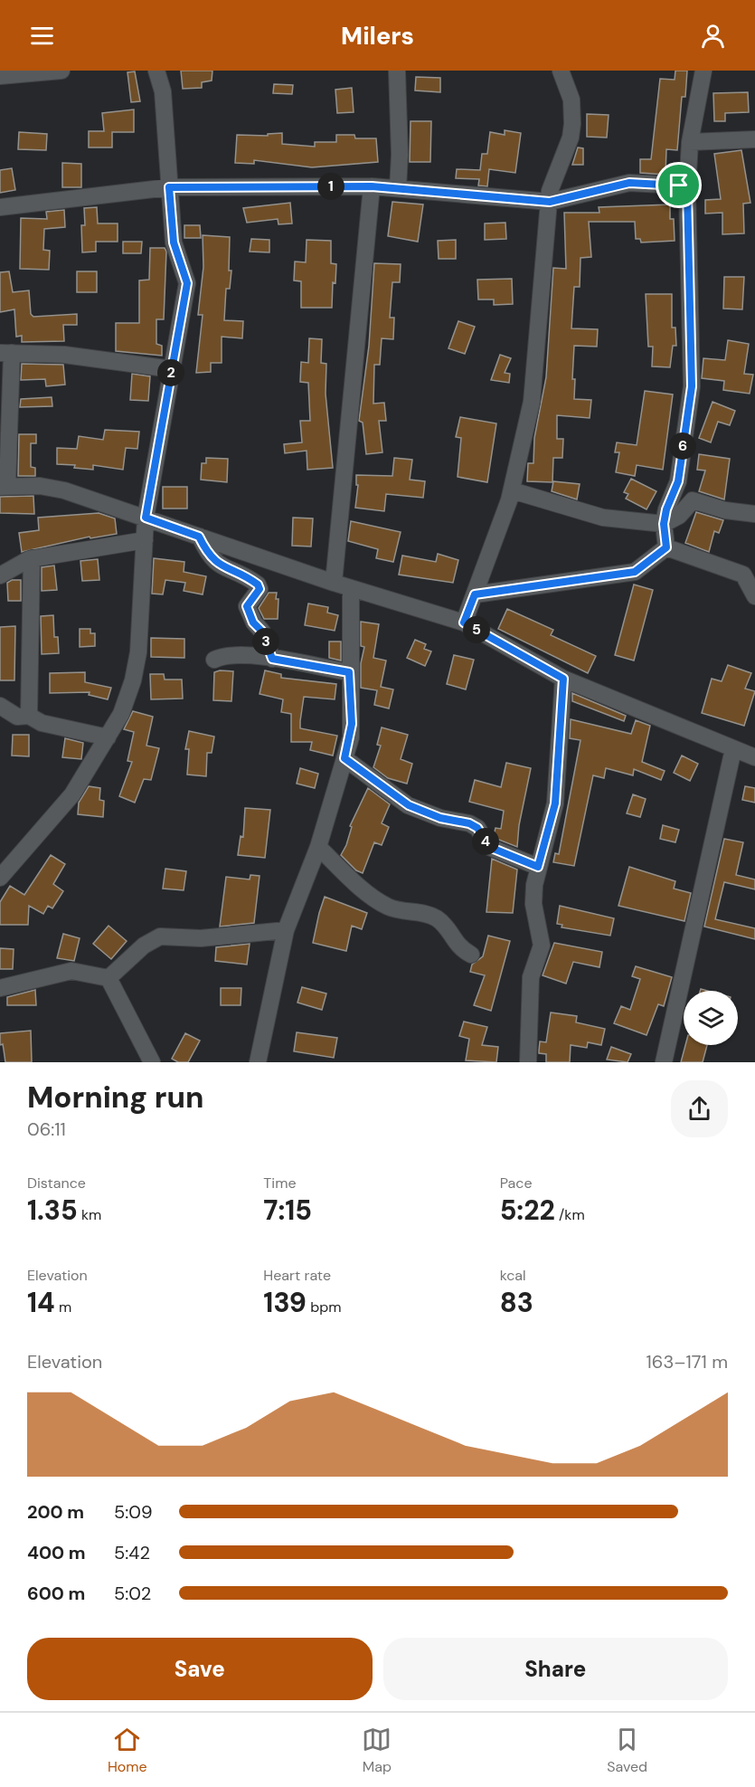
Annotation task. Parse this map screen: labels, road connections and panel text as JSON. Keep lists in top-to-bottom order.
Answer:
{
  "page": {
    "header": "Milers",
    "pins": [
      "1",
      "2",
      "6",
      "5",
      "3",
      "4"
    ],
    "heading": ["Morning run", "06:11"],
    "stats": [
      ["Distance", "1.35 km"],
      ["Time", "7:15"],
      ["Pace", "5:22 /km"],
      ["Elevation", "14 m"],
      ["Heart rate", "139 bpm"],
      ["kcal", "83"]
    ],
    "chart": ["Elevation", "163–171 m"],
    "list": [
      {
        "name": "200 m",
        "note": "5:09"
      },
      {
        "name": "400 m",
        "note": "5:42"
      },
      {
        "name": "600 m",
        "note": "5:02"
      }
    ],
    "buttons": ["Save", "Share"],
    "tabs": ["Home", "Map", "Saved"]
  }
}
